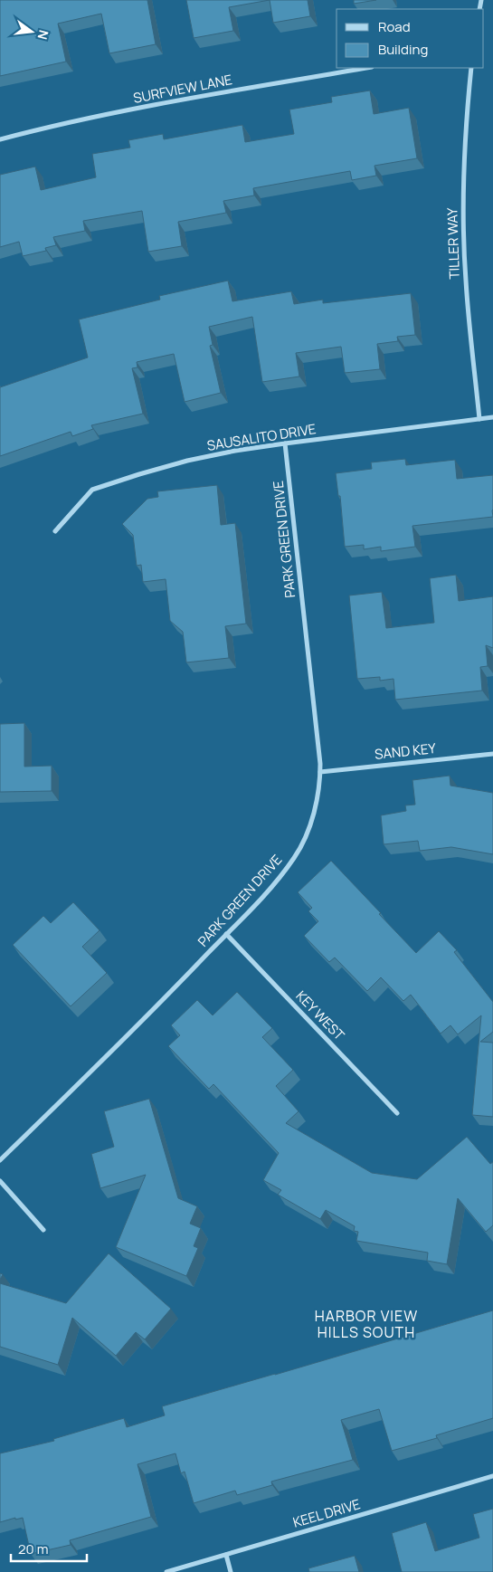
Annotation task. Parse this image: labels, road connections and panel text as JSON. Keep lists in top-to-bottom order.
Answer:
{
  "streets": {
    "street": [
      "SURFVIEW LANE",
      "TILLER WAY",
      "SAUSALITO DRIVE",
      "PARK GREEN DRIVE",
      "SAND KEY",
      "KEY WEST",
      "KEEL DRIVE"
    ]
  },
  "crossings": [
    ["TILLER WAY", "SAUSALITO DRIVE"],
    ["SAUSALITO DRIVE", "PARK GREEN DRIVE"],
    ["PARK GREEN DRIVE", "SAND KEY"],
    ["PARK GREEN DRIVE", "KEY WEST"]
  ],
  "districts": ["HARBOR VIEW HILLS SOUTH"],
  "legend": ["Road", "Building"],
  "scale_bar": "20 m",
  "north": "right"
}
